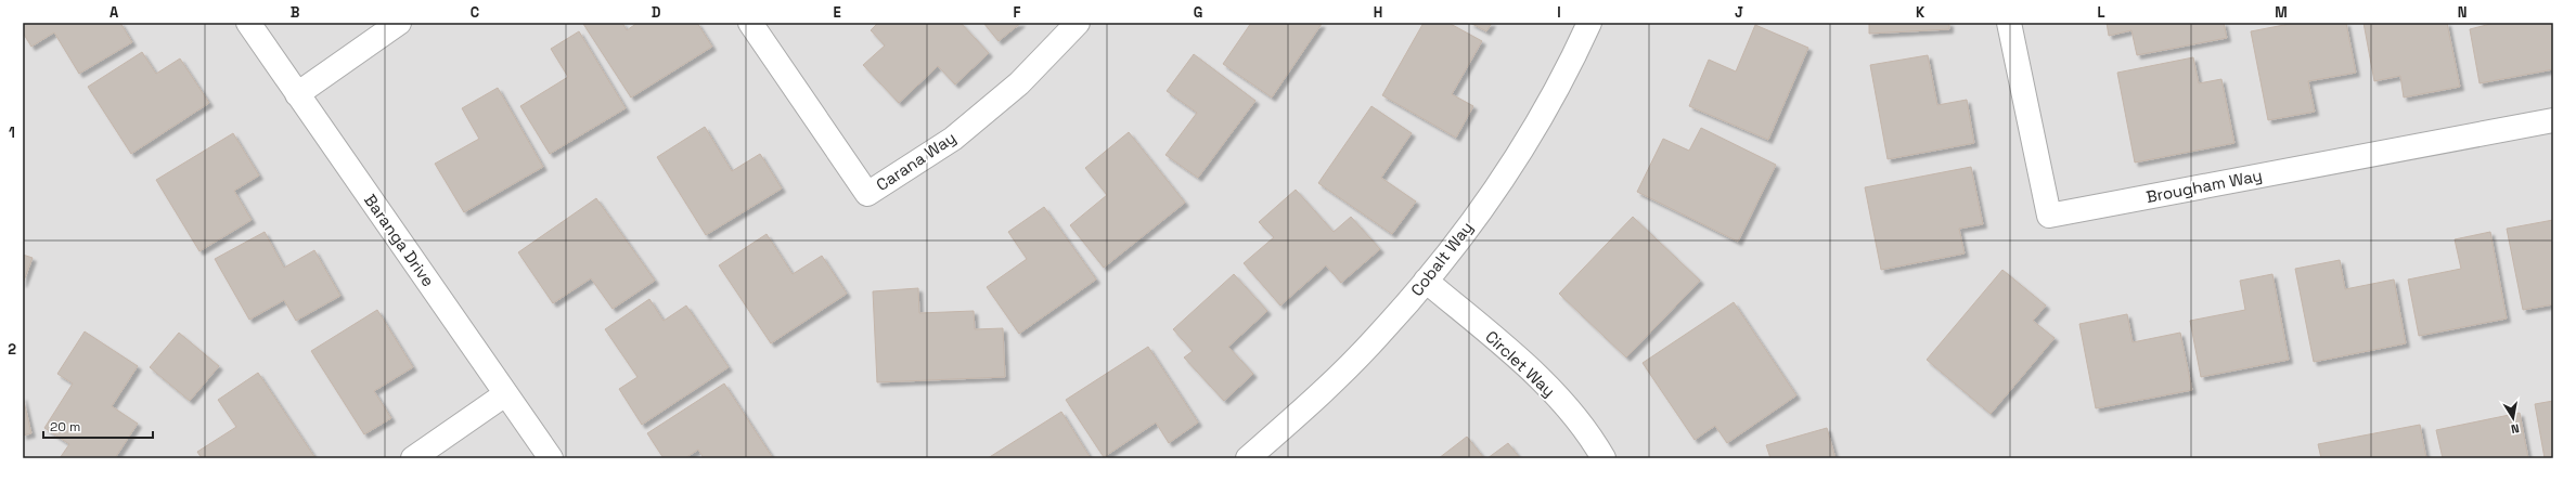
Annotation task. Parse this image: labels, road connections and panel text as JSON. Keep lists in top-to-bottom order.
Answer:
{
  "streets": {
    "street": [
      "Carana Way",
      "Brougham Way",
      "Baranga Drive",
      "Cobalt Way",
      "Circlet Way"
    ]
  },
  "crossings": [
    ["Cobalt Way", "Circlet Way"]
  ],
  "scale_bar": "20 m",
  "north": "bottom",
  "grid": {
    "columns": [
      "A",
      "B",
      "C",
      "D",
      "E",
      "F",
      "G",
      "H",
      "I",
      "J",
      "K",
      "L",
      "M",
      "N"
    ],
    "rows": ["1", "2"]
  }
}
